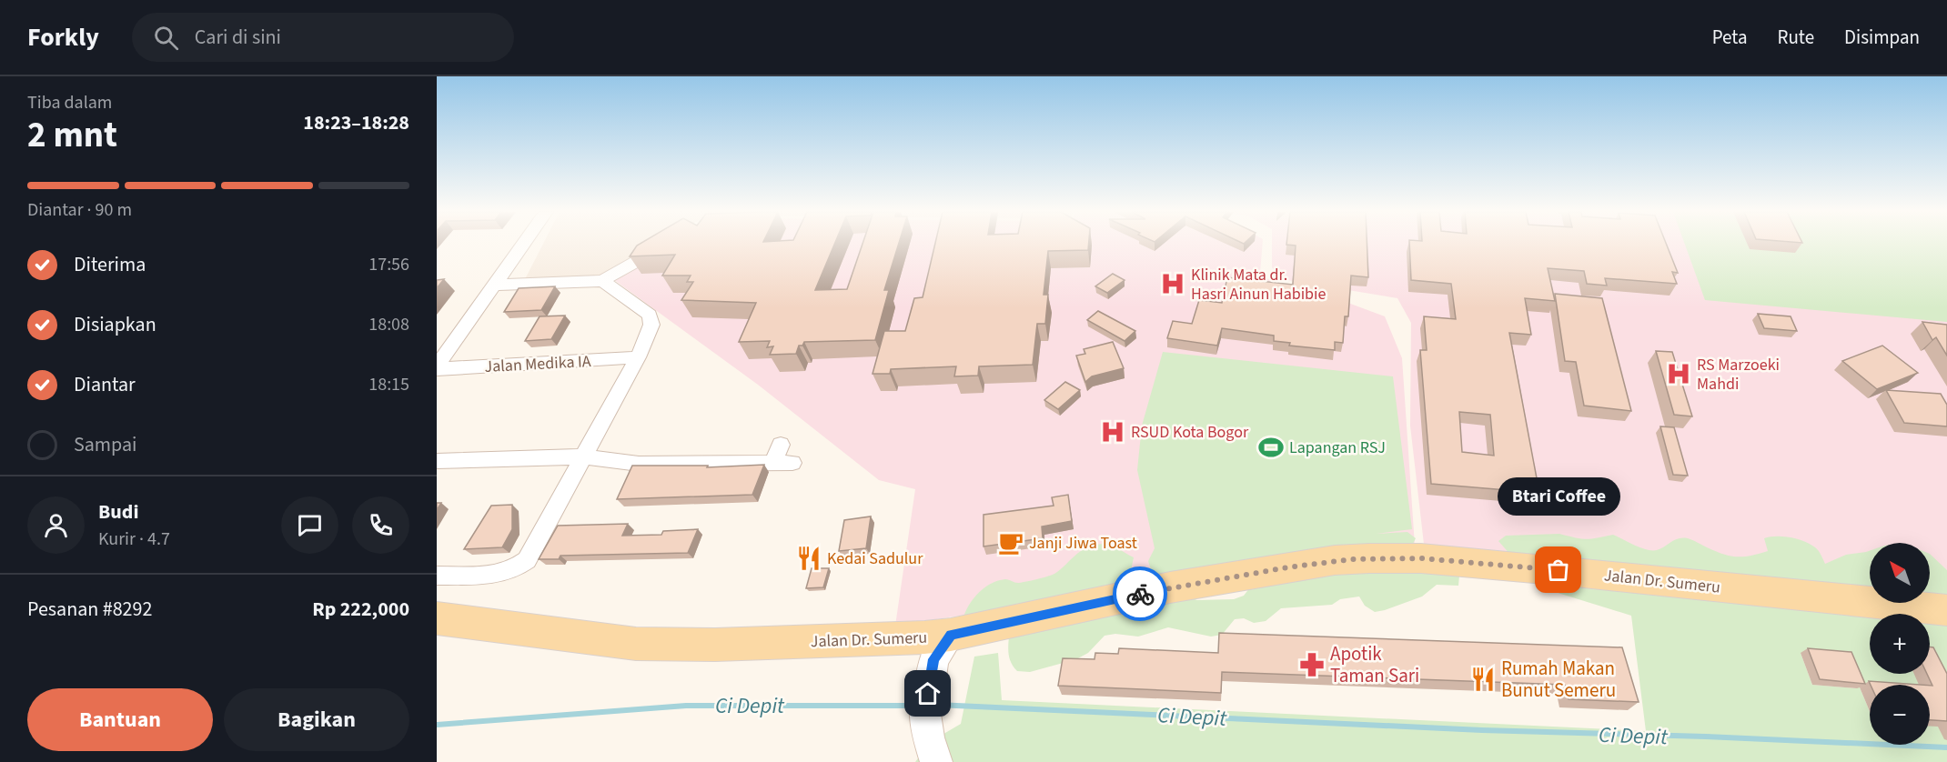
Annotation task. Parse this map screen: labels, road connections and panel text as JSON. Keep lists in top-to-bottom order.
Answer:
{
  "streets": {
    "main road": ["Jalan Dr. Sumeru"],
    "street": ["Jalan Medika IA"]
  },
  "water": ["Ci Depit"],
  "places": {
    "hospital": ["Klinik Mata dr. Hasri Ainun Habibie", "RS Marzoeki Mahdi", "RSUD Kota Bogor"],
    "sports": ["Lapangan RSJ"],
    "cafe": ["Janji Jiwa Toast"],
    "restaurant": ["Kedai Sadulur", "Rumah Makan Bunut Semeru"],
    "other": ["Btari Coffee"],
    "pharmacy": ["Apotik Taman Sari"]
  },
  "north": "top left",
  "page": {
    "header": "Forkly",
    "search": "Cari di sini",
    "nav": ["Peta", "Rute", "Disimpan"],
    "heading": ["2 mnt", "Tiba dalam", "18:23–18:28"],
    "panel": [
      "Budi",
      "Kurir · 4.7",
      "Pesanan #8292",
      "Rp 222,000"
    ],
    "bar": "Diantar · 90 m",
    "list": [
      ["Diterima", "17:56"],
      ["Disiapkan", "18:08"],
      ["Diantar", "18:15"],
      "Sampai"
    ],
    "bubble": "Btari Coffee",
    "map_buttons": ["+", "−"],
    "buttons": ["Bantuan", "Bagikan"]
  }
}
